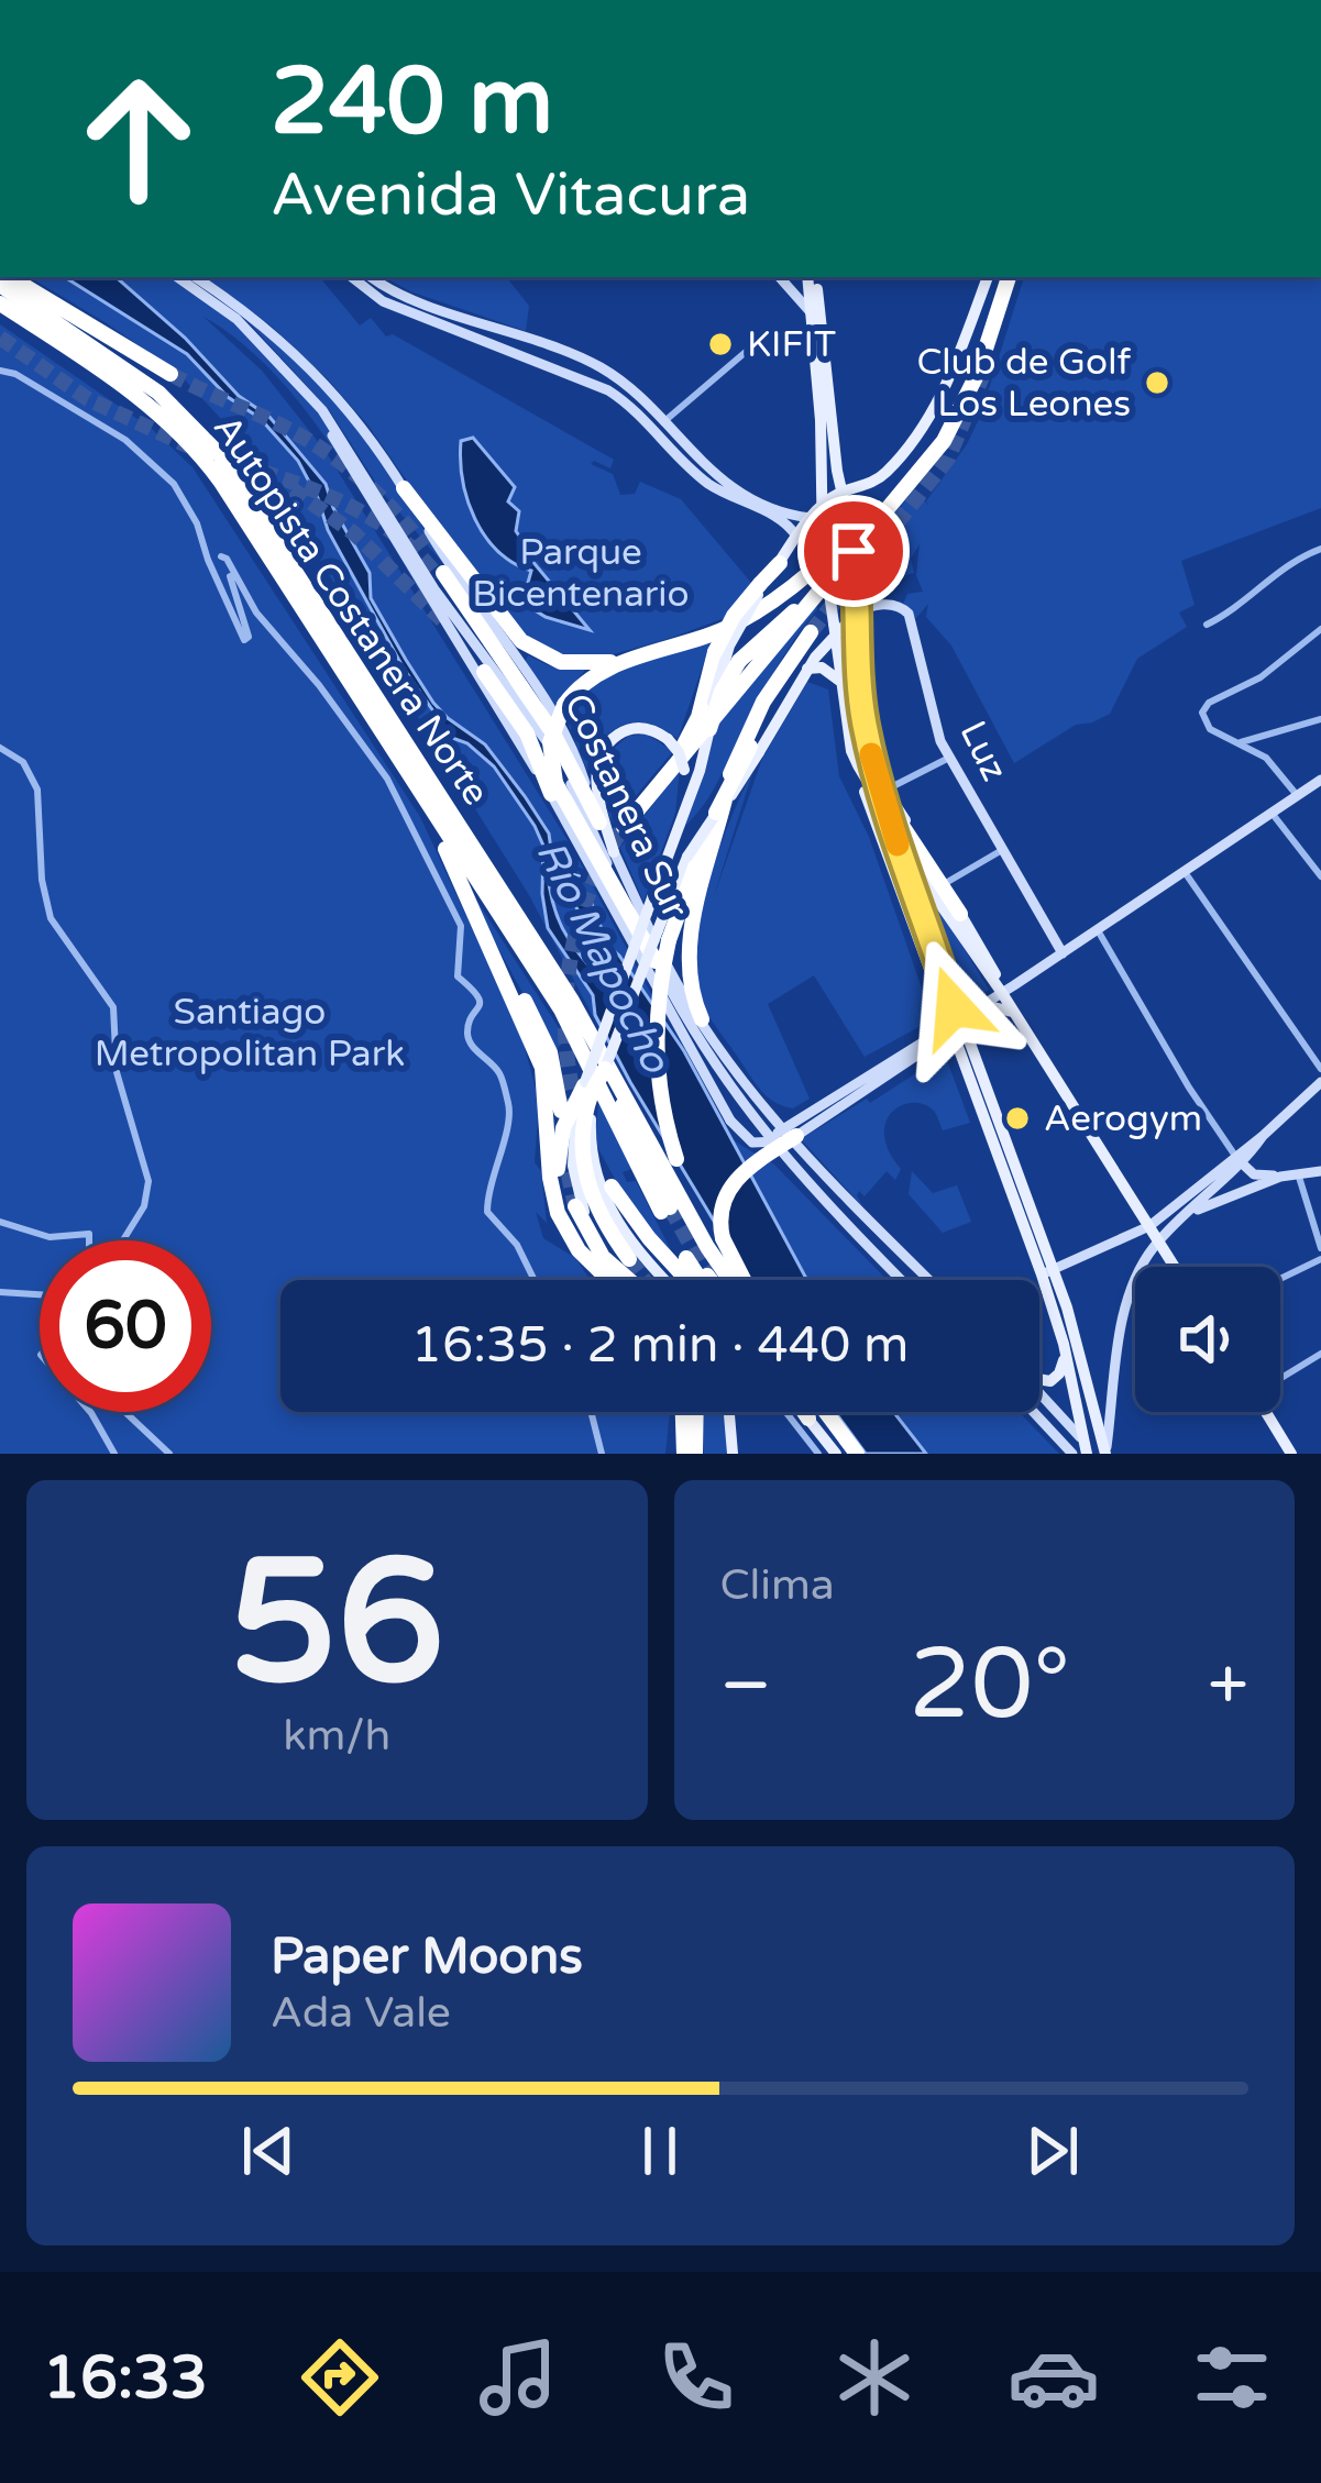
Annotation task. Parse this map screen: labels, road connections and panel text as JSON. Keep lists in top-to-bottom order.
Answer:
{
  "streets": {
    "highway": ["Autopista Costanera Norte"],
    "main road": ["Luz", "Costanera Sur"]
  },
  "water": ["Río Mapocho"],
  "parks": ["Parque Bicentenario", "Santiago Metropolitan Park"],
  "places": ["KIFIT", "Club de Golf Los Leones", "Aerogym"],
  "page": {
    "turn": ["240 m", "Avenida Vitacura"],
    "limit": "60",
    "trip": "16:35 · 2 min · 440 m",
    "tile": [
      ["56", "km/h"],
      "Clima"
    ],
    "heat": ["−", "20°", "+"],
    "song": ["Paper Moons", "Ada Vale"],
    "tabs": "16:33"
  }
}
